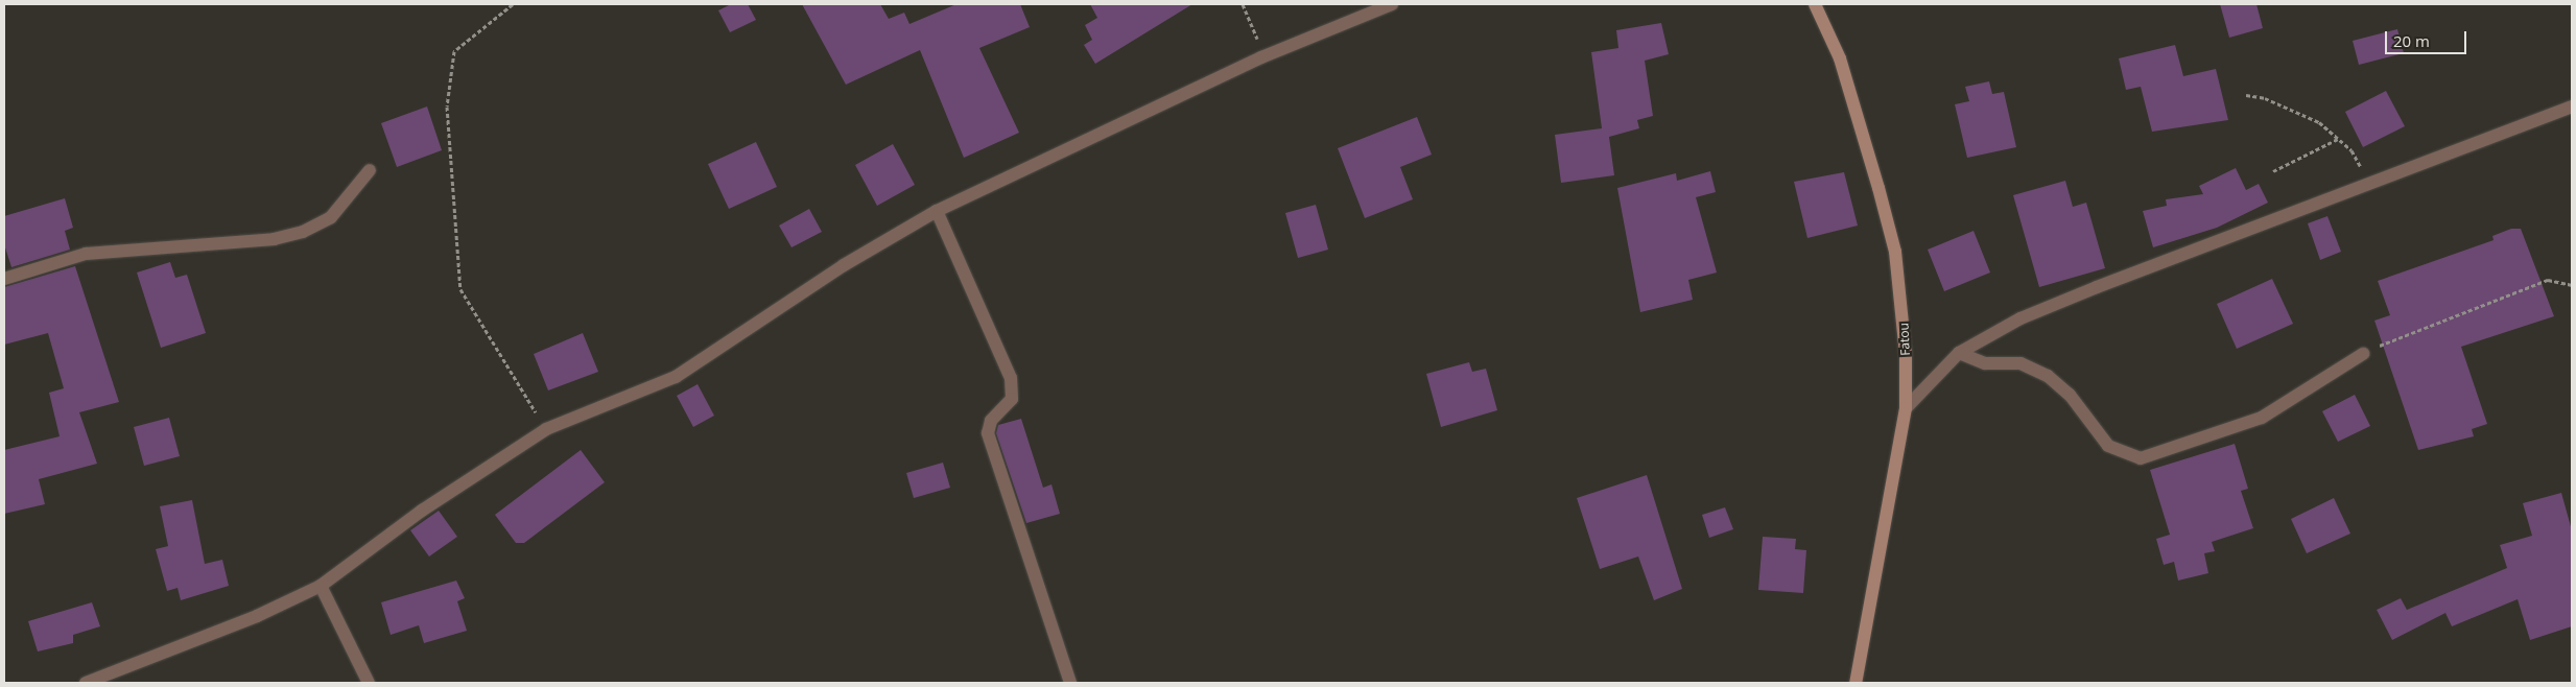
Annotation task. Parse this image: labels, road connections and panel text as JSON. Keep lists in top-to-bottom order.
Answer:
{
  "streets": {
    "street": ["Fatou"]
  },
  "scale_bar": "20 m"
}
